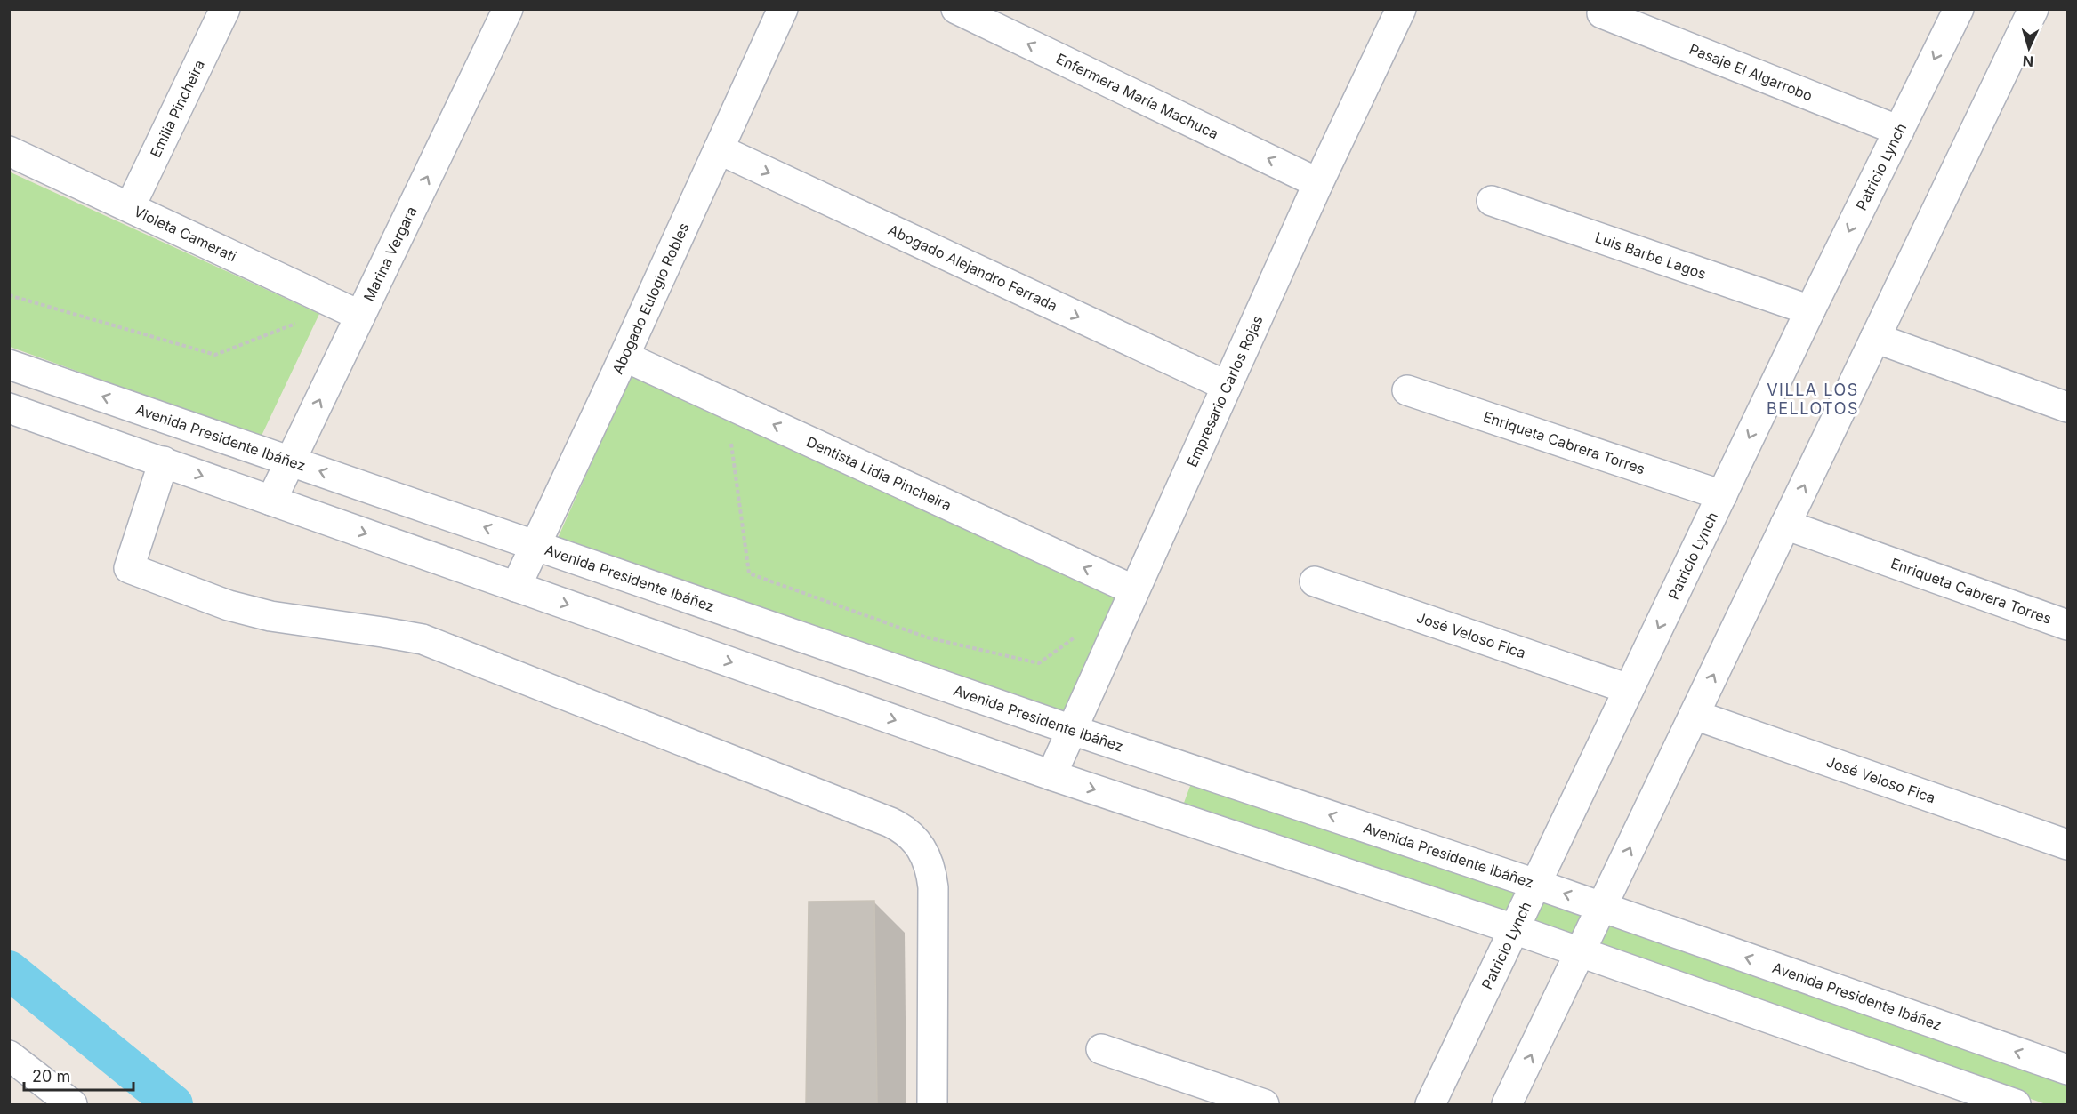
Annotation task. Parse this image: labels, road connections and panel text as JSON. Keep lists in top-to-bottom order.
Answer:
{
  "streets": {
    "street": [
      "Pasaje El Algarrobo",
      "Enfermera María Machuca",
      "Emilia Pincheira",
      "Patricio Lynch",
      "Violeta Camerati",
      "Marina Vergara",
      "Luis Barbe Lagos",
      "Abogado Alejandro Ferrada",
      "Abogado Eulogio Robles",
      "Empresario Carlos Rojas",
      "Avenida Presidente Ibáñez",
      "Enriqueta Cabrera Torres",
      "Dentista Lidia Pincheira",
      "José Veloso Fica"
    ]
  },
  "crossings": [
    ["Pasaje El Algarrobo", "Patricio Lynch"],
    ["Enfermera María Machuca", "Empresario Carlos Rojas"],
    ["Emilia Pincheira", "Violeta Camerati"],
    ["Patricio Lynch", "Luis Barbe Lagos"],
    ["Patricio Lynch", "Avenida Presidente Ibáñez"],
    ["Patricio Lynch", "Enriqueta Cabrera Torres"],
    ["Patricio Lynch", "José Veloso Fica"],
    ["Violeta Camerati", "Marina Vergara"],
    ["Marina Vergara", "Avenida Presidente Ibáñez"],
    ["Abogado Alejandro Ferrada", "Abogado Eulogio Robles"],
    ["Abogado Alejandro Ferrada", "Empresario Carlos Rojas"],
    ["Abogado Eulogio Robles", "Avenida Presidente Ibáñez"],
    ["Abogado Eulogio Robles", "Dentista Lidia Pincheira"],
    ["Empresario Carlos Rojas", "Avenida Presidente Ibáñez"],
    ["Empresario Carlos Rojas", "Dentista Lidia Pincheira"]
  ],
  "one_way": ["Enfermera María Machuca", "Marina Vergara", "Abogado Alejandro Ferrada"],
  "districts": ["VILLA LOS BELLOTOS"],
  "scale_bar": "20 m",
  "north": "bottom"
}
